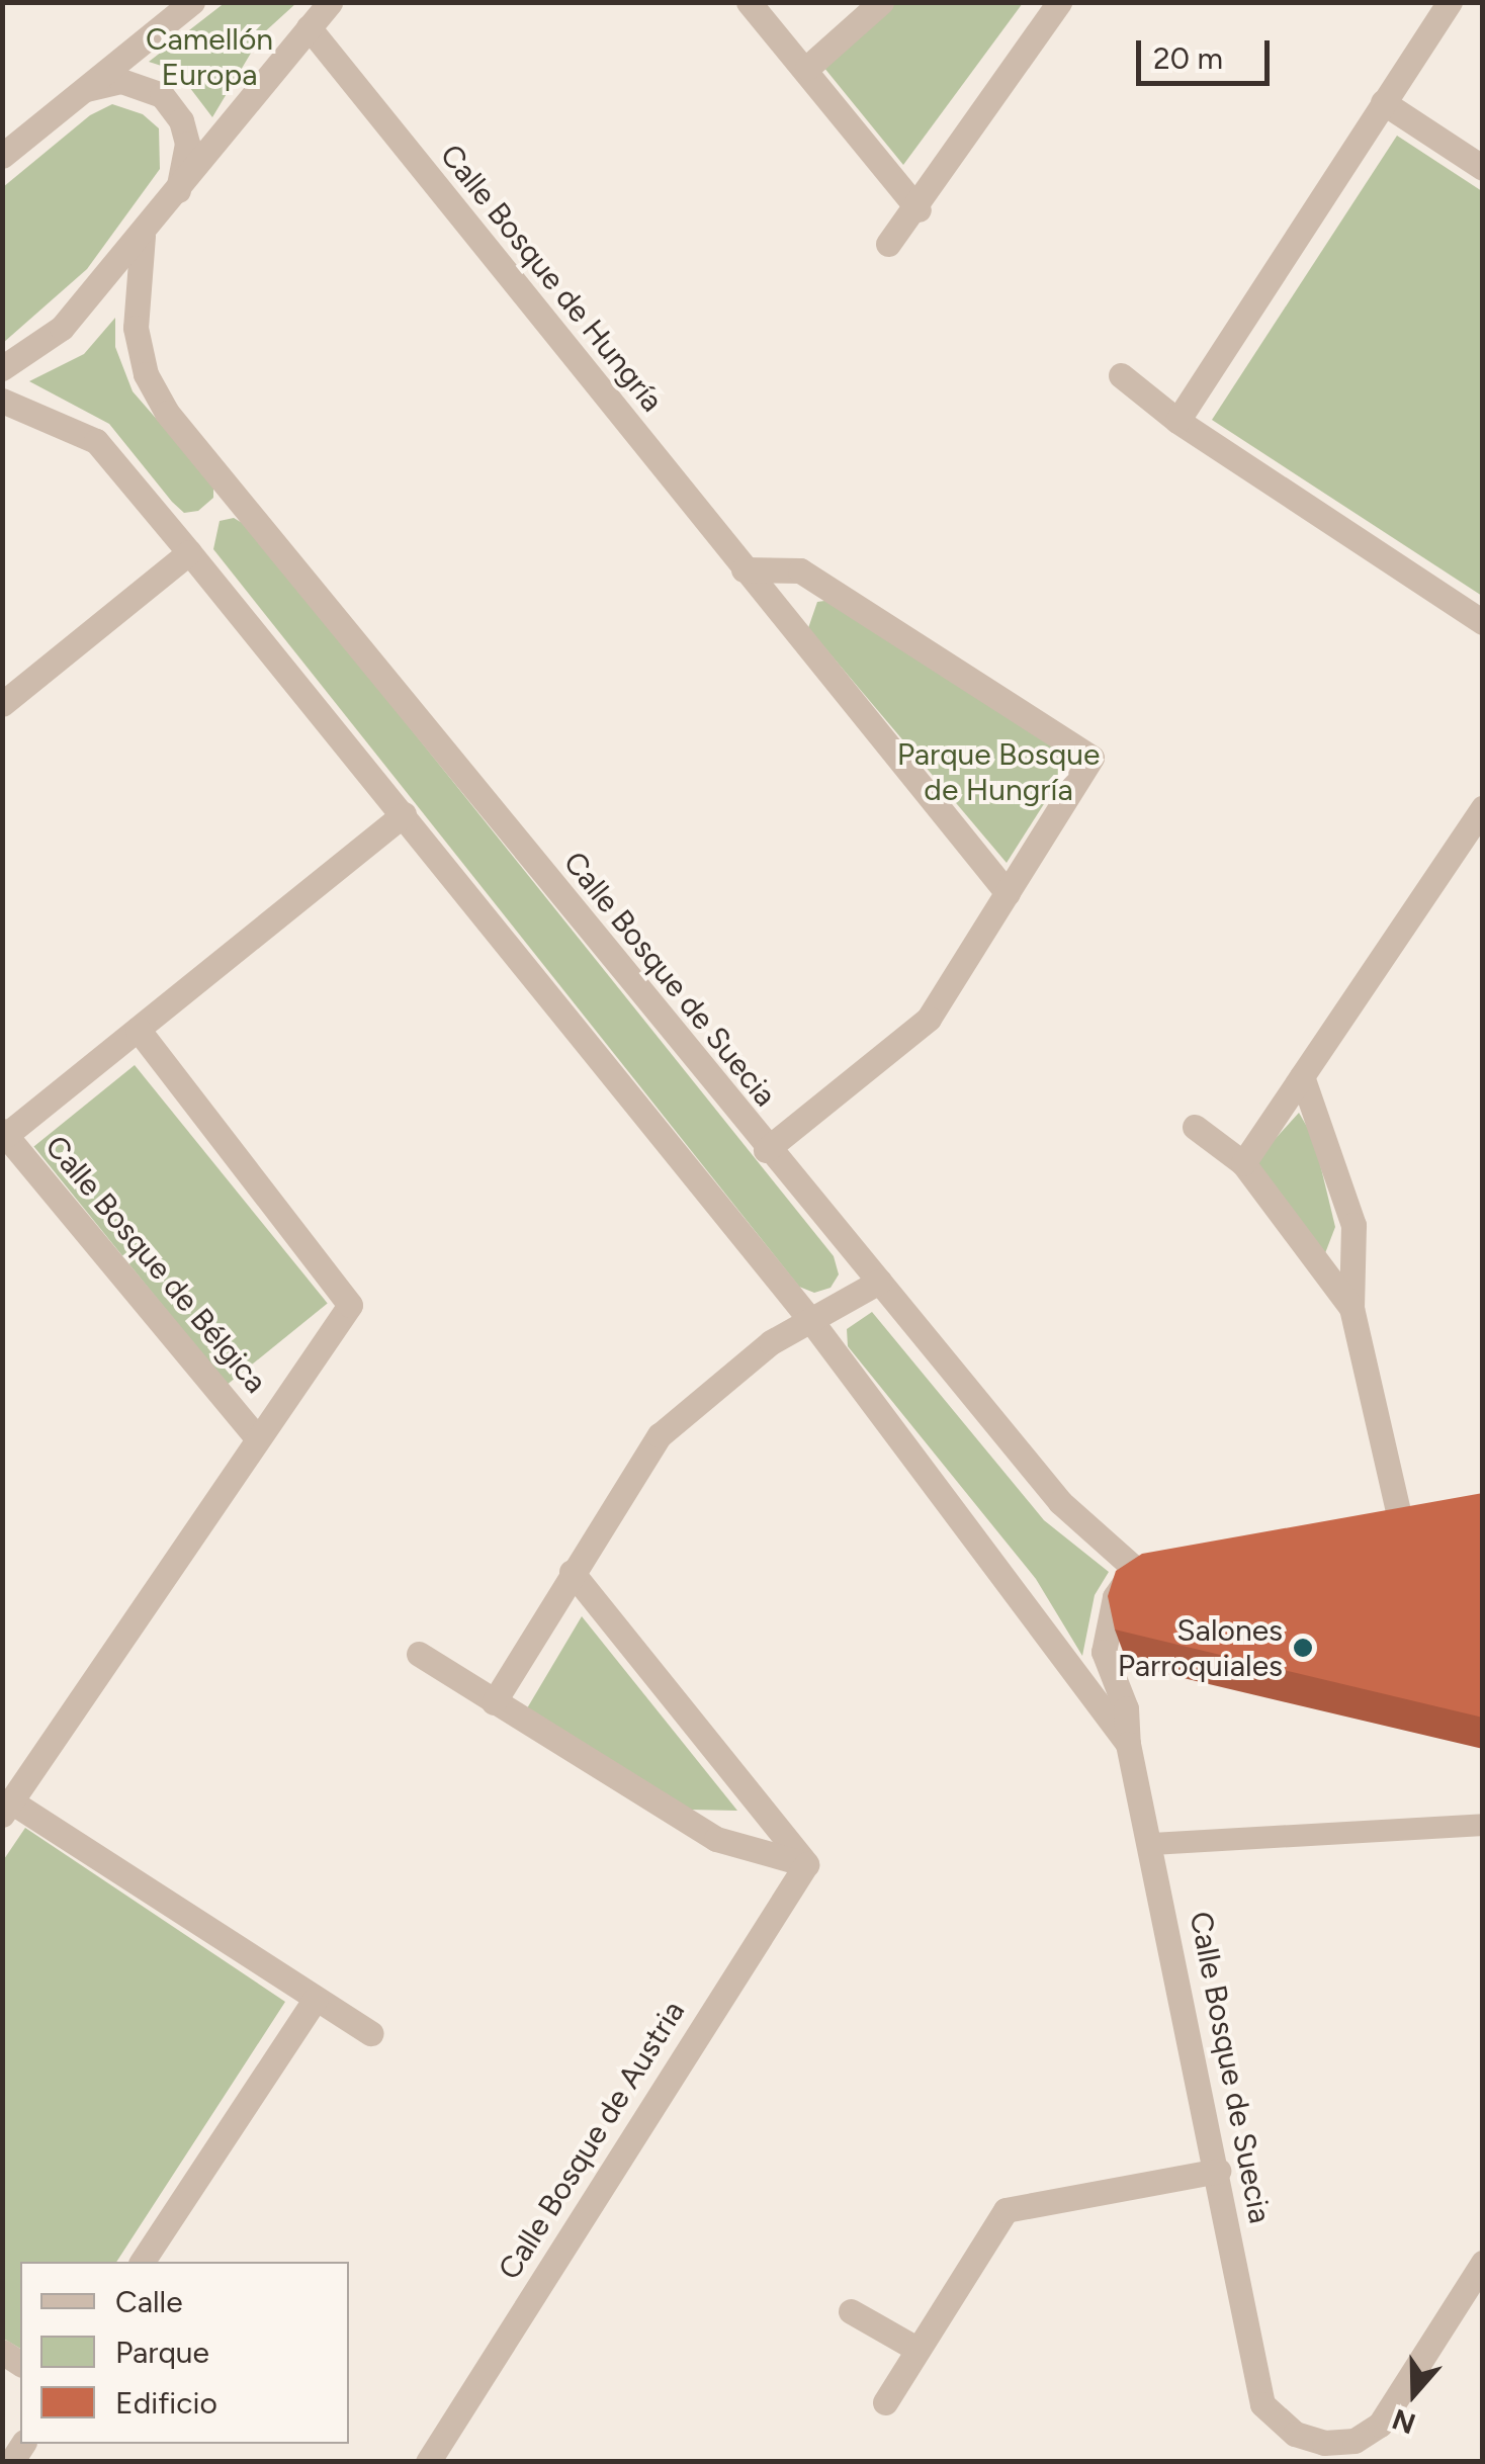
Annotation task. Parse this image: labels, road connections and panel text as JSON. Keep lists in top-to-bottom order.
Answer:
{
  "streets": {
    "street": [
      "Calle Bosque de Hungría",
      "Calle Bosque de Suecia",
      "Calle Bosque de Bélgica",
      "Calle Bosque de Austria"
    ]
  },
  "crossings": [
    ["Calle Bosque de Suecia", "Calle Bosque de Bélgica"]
  ],
  "parks": ["Camellón Europa", "Parque Bosque de Hungría"],
  "places": ["Salones Parroquiales"],
  "legend": ["Calle", "Parque", "Edificio"],
  "scale_bar": "20 m",
  "north": "bottom"
}
